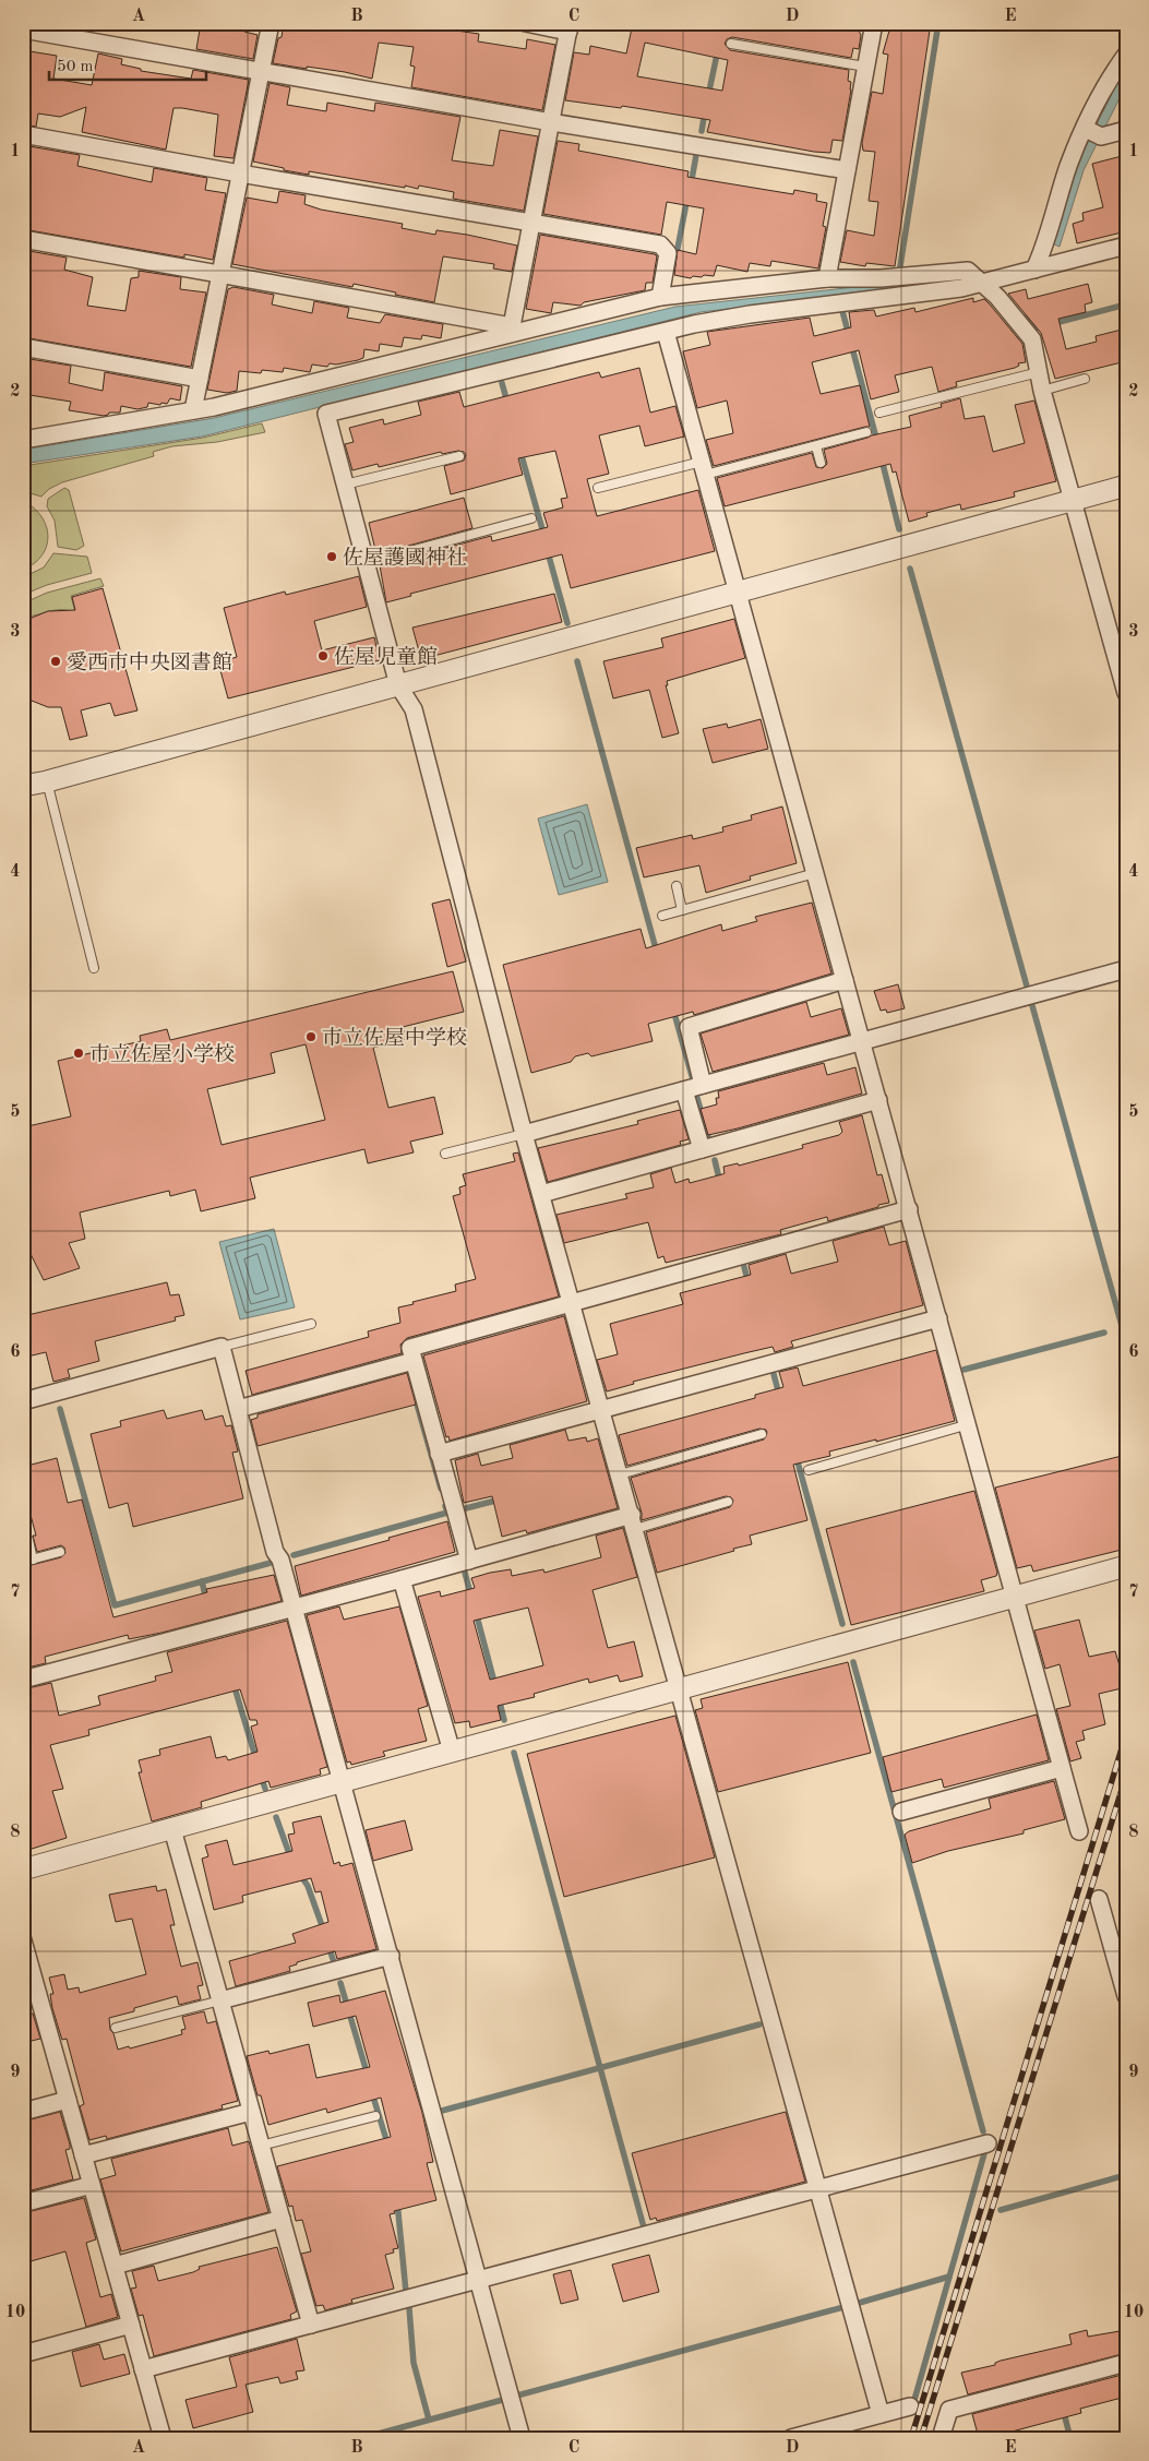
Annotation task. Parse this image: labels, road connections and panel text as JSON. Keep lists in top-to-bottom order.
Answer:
{
  "places": [
    "佐屋護國神社",
    "佐屋児童館",
    "愛西市中央図書館",
    "市立佐屋中学校",
    "市立佐屋小学校"
  ],
  "scale_bar": "50 m",
  "grid": {
    "columns": [
      "A",
      "B",
      "C",
      "D",
      "E"
    ],
    "rows": [
      "1",
      "2",
      "3",
      "4",
      "5",
      "6",
      "7",
      "8",
      "9",
      "10"
    ]
  }
}
